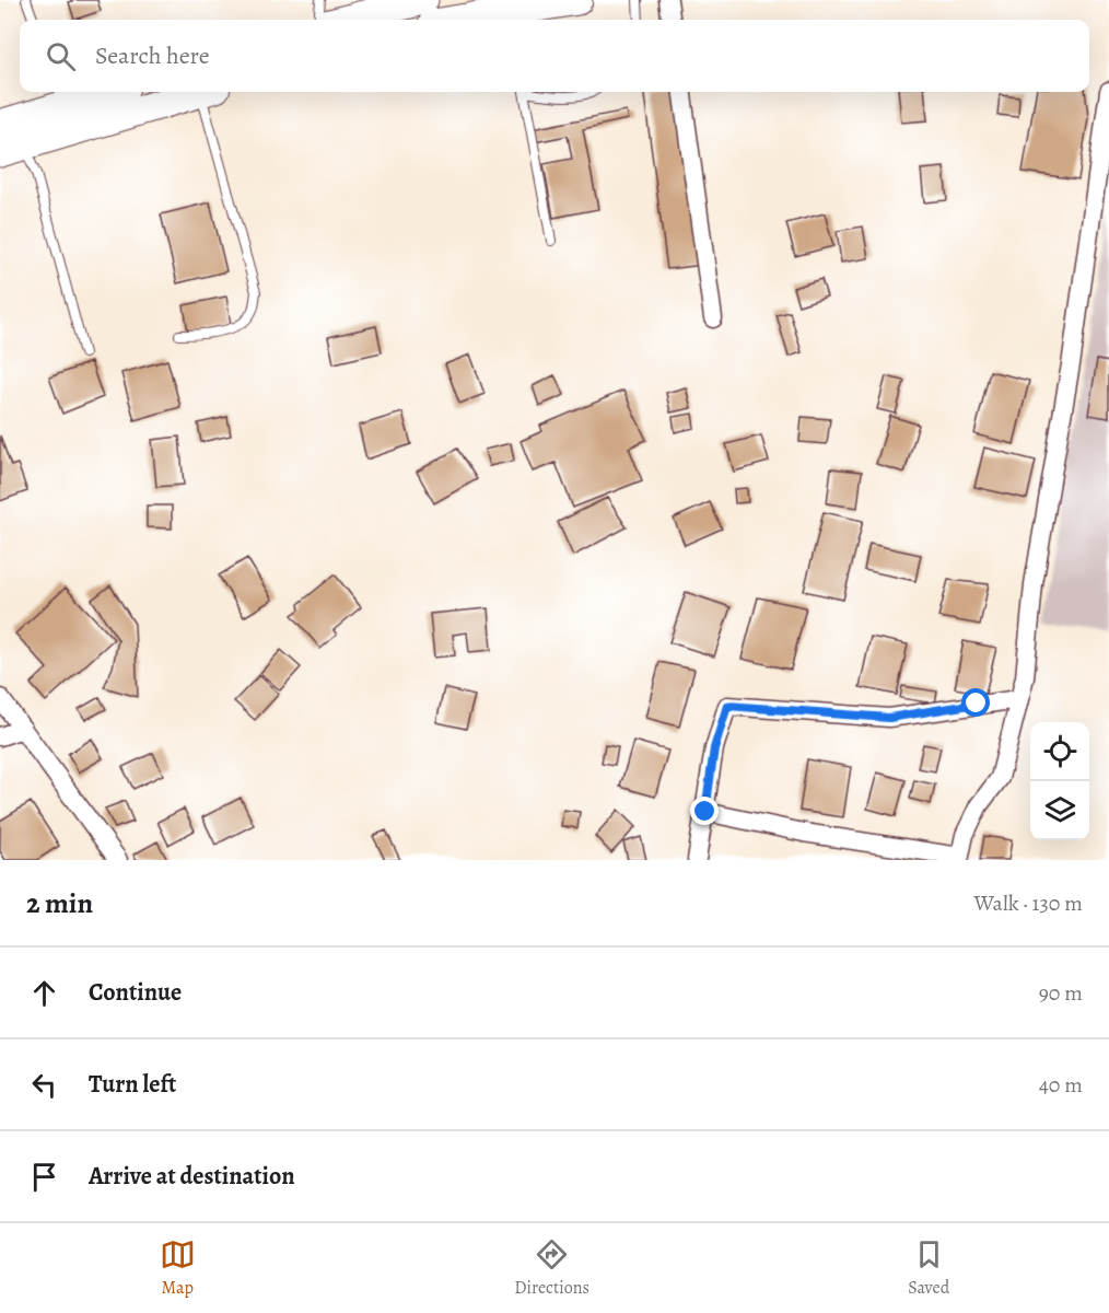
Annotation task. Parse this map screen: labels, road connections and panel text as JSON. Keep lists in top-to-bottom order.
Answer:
{
  "page": {
    "search": "Search here",
    "heading": ["2 min", "Walk · 130 m"],
    "list": [
      ["Continue", "90 m"],
      ["Turn left", "40 m"],
      "Arrive at destination"
    ],
    "nav": ["Map", "Directions", "Saved"]
  }
}
